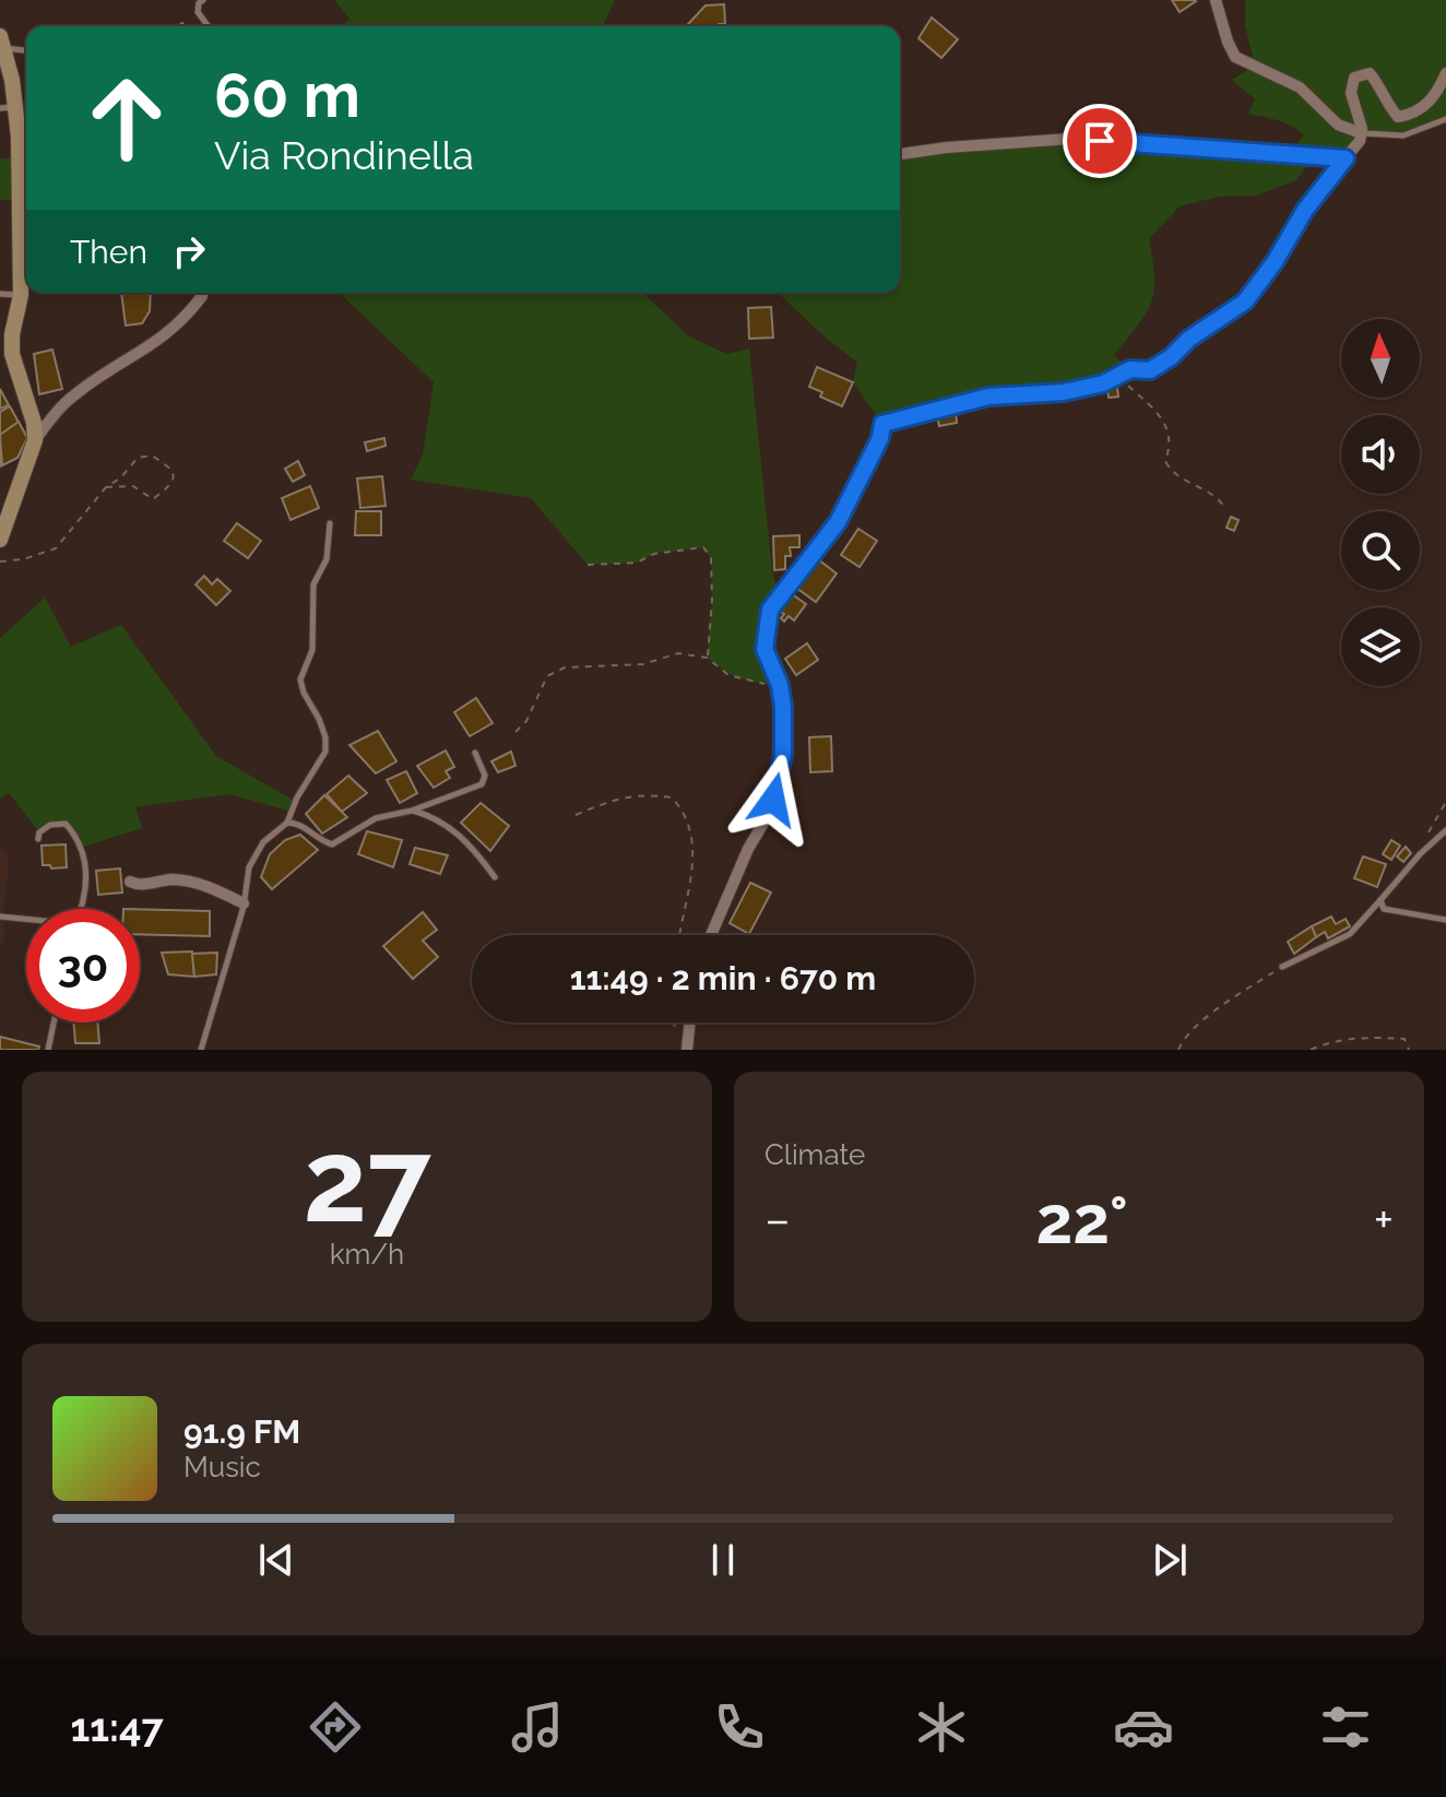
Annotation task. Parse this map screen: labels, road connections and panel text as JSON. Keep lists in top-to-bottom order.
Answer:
{
  "north": "top",
  "page": {
    "turn": ["60 m", "Via Rondinella"],
    "then": "Then",
    "limit": "30",
    "trip": "11:49 · 2 min · 670 m",
    "tile": [
      ["27", "km/h"],
      "Climate"
    ],
    "heat": ["−", "22°", "+"],
    "song": ["91.9 FM", "Music"],
    "tabs": "11:47"
  }
}
